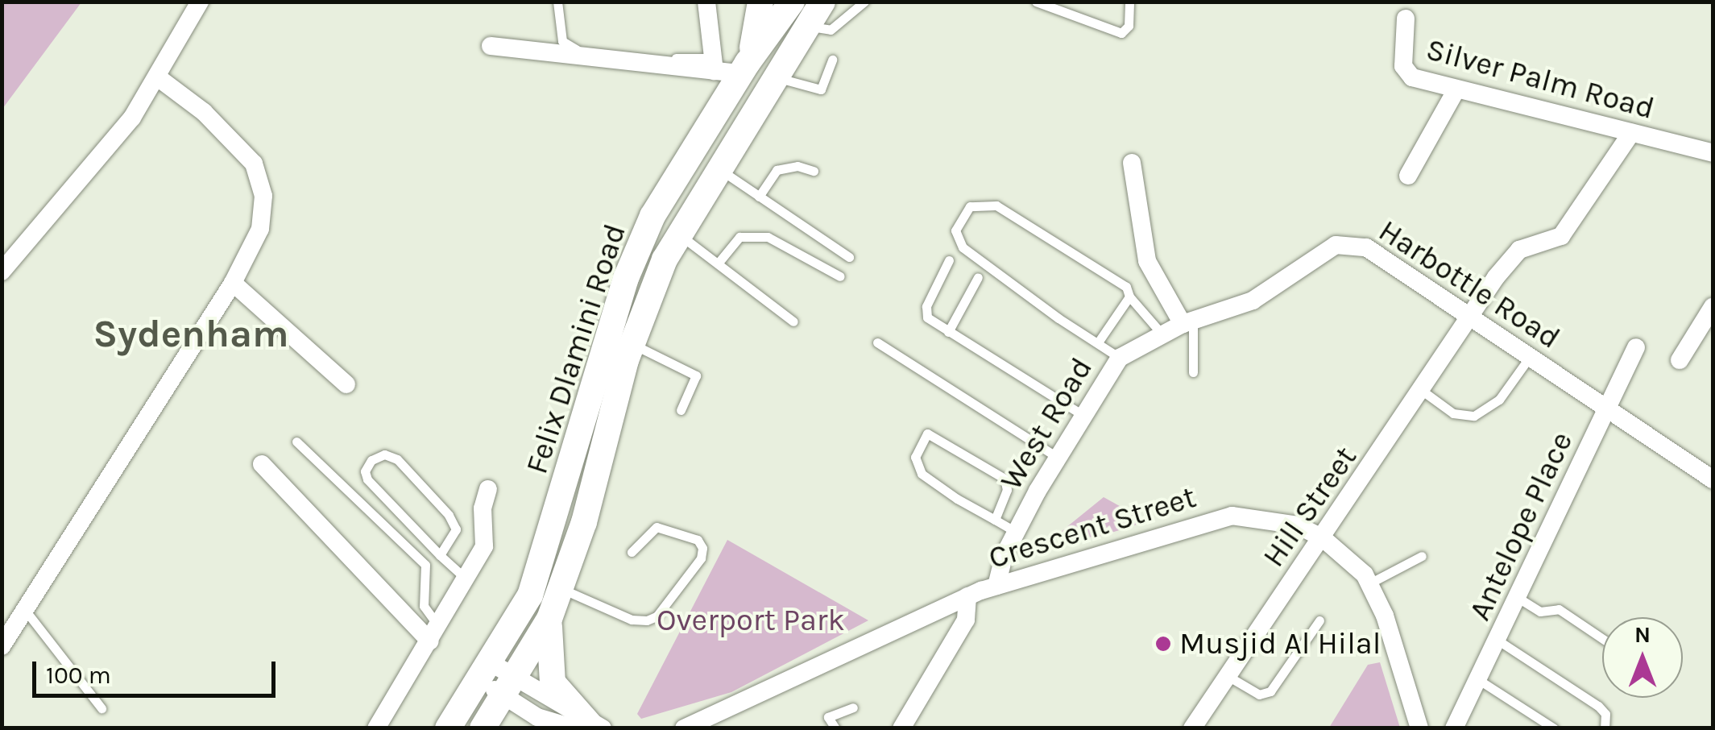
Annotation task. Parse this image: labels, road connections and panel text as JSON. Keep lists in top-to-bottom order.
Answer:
{
  "streets": {
    "main road": ["Felix Dlamini Road"],
    "street": [
      "Silver Palm Road",
      "Harbottle Road",
      "West Road",
      "Hill Street",
      "Antelope Place",
      "Crescent Street"
    ]
  },
  "crossings": [
    ["Silver Palm Road", "Hill Street"],
    ["Harbottle Road", "West Road"],
    ["Harbottle Road", "Hill Street"],
    ["Harbottle Road", "Antelope Place"],
    ["West Road", "Crescent Street"],
    ["Hill Street", "Crescent Street"]
  ],
  "districts": ["Sydenham"],
  "parks": ["Overport Park"],
  "places": ["Musjid Al Hilal"],
  "scale_bar": "100 m",
  "north": "top"
}
